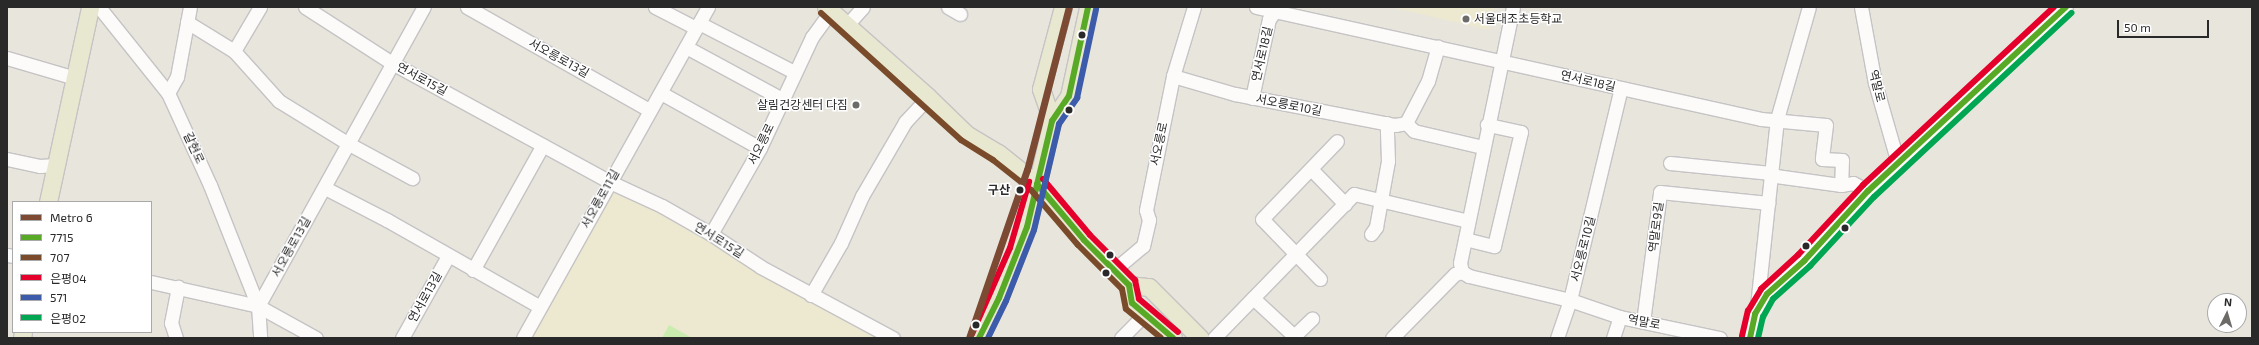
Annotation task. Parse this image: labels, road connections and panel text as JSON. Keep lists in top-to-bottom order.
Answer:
{
  "streets": {
    "main road": ["서오릉로"],
    "street": [
      "연서로18길",
      "서오릉로13길",
      "연서로15길",
      "역말로",
      "서오릉로10길",
      "갈현로",
      "서오릉로11길",
      "역말로9길",
      "연서로13길"
    ]
  },
  "crossings": [
    ["연서로18길", "서오릉로10길"],
    ["서오릉로13길", "연서로15길"],
    ["서오릉로13길", "갈현로"],
    ["서오릉로13길", "서오릉로11길"],
    ["연서로15길", "서오릉로"],
    ["연서로15길", "서오릉로11길"],
    ["역말로", "서오릉로10길"],
    ["역말로", "역말로9길"],
    ["서오릉로10길", "서오릉로"]
  ],
  "places": ["서울대조초등학교", "살림건강센터 다짐", "구산"],
  "lines": [
    "metro line 6",
    "transit line 7715",
    "transit line 은평04",
    "transit line 571",
    "transit line 707",
    "transit line 은평02"
  ],
  "legend": [
    "Metro 6",
    "7715",
    "707",
    "은평04",
    "571",
    "은평02"
  ],
  "scale_bar": "50 m",
  "north": "top"
}
